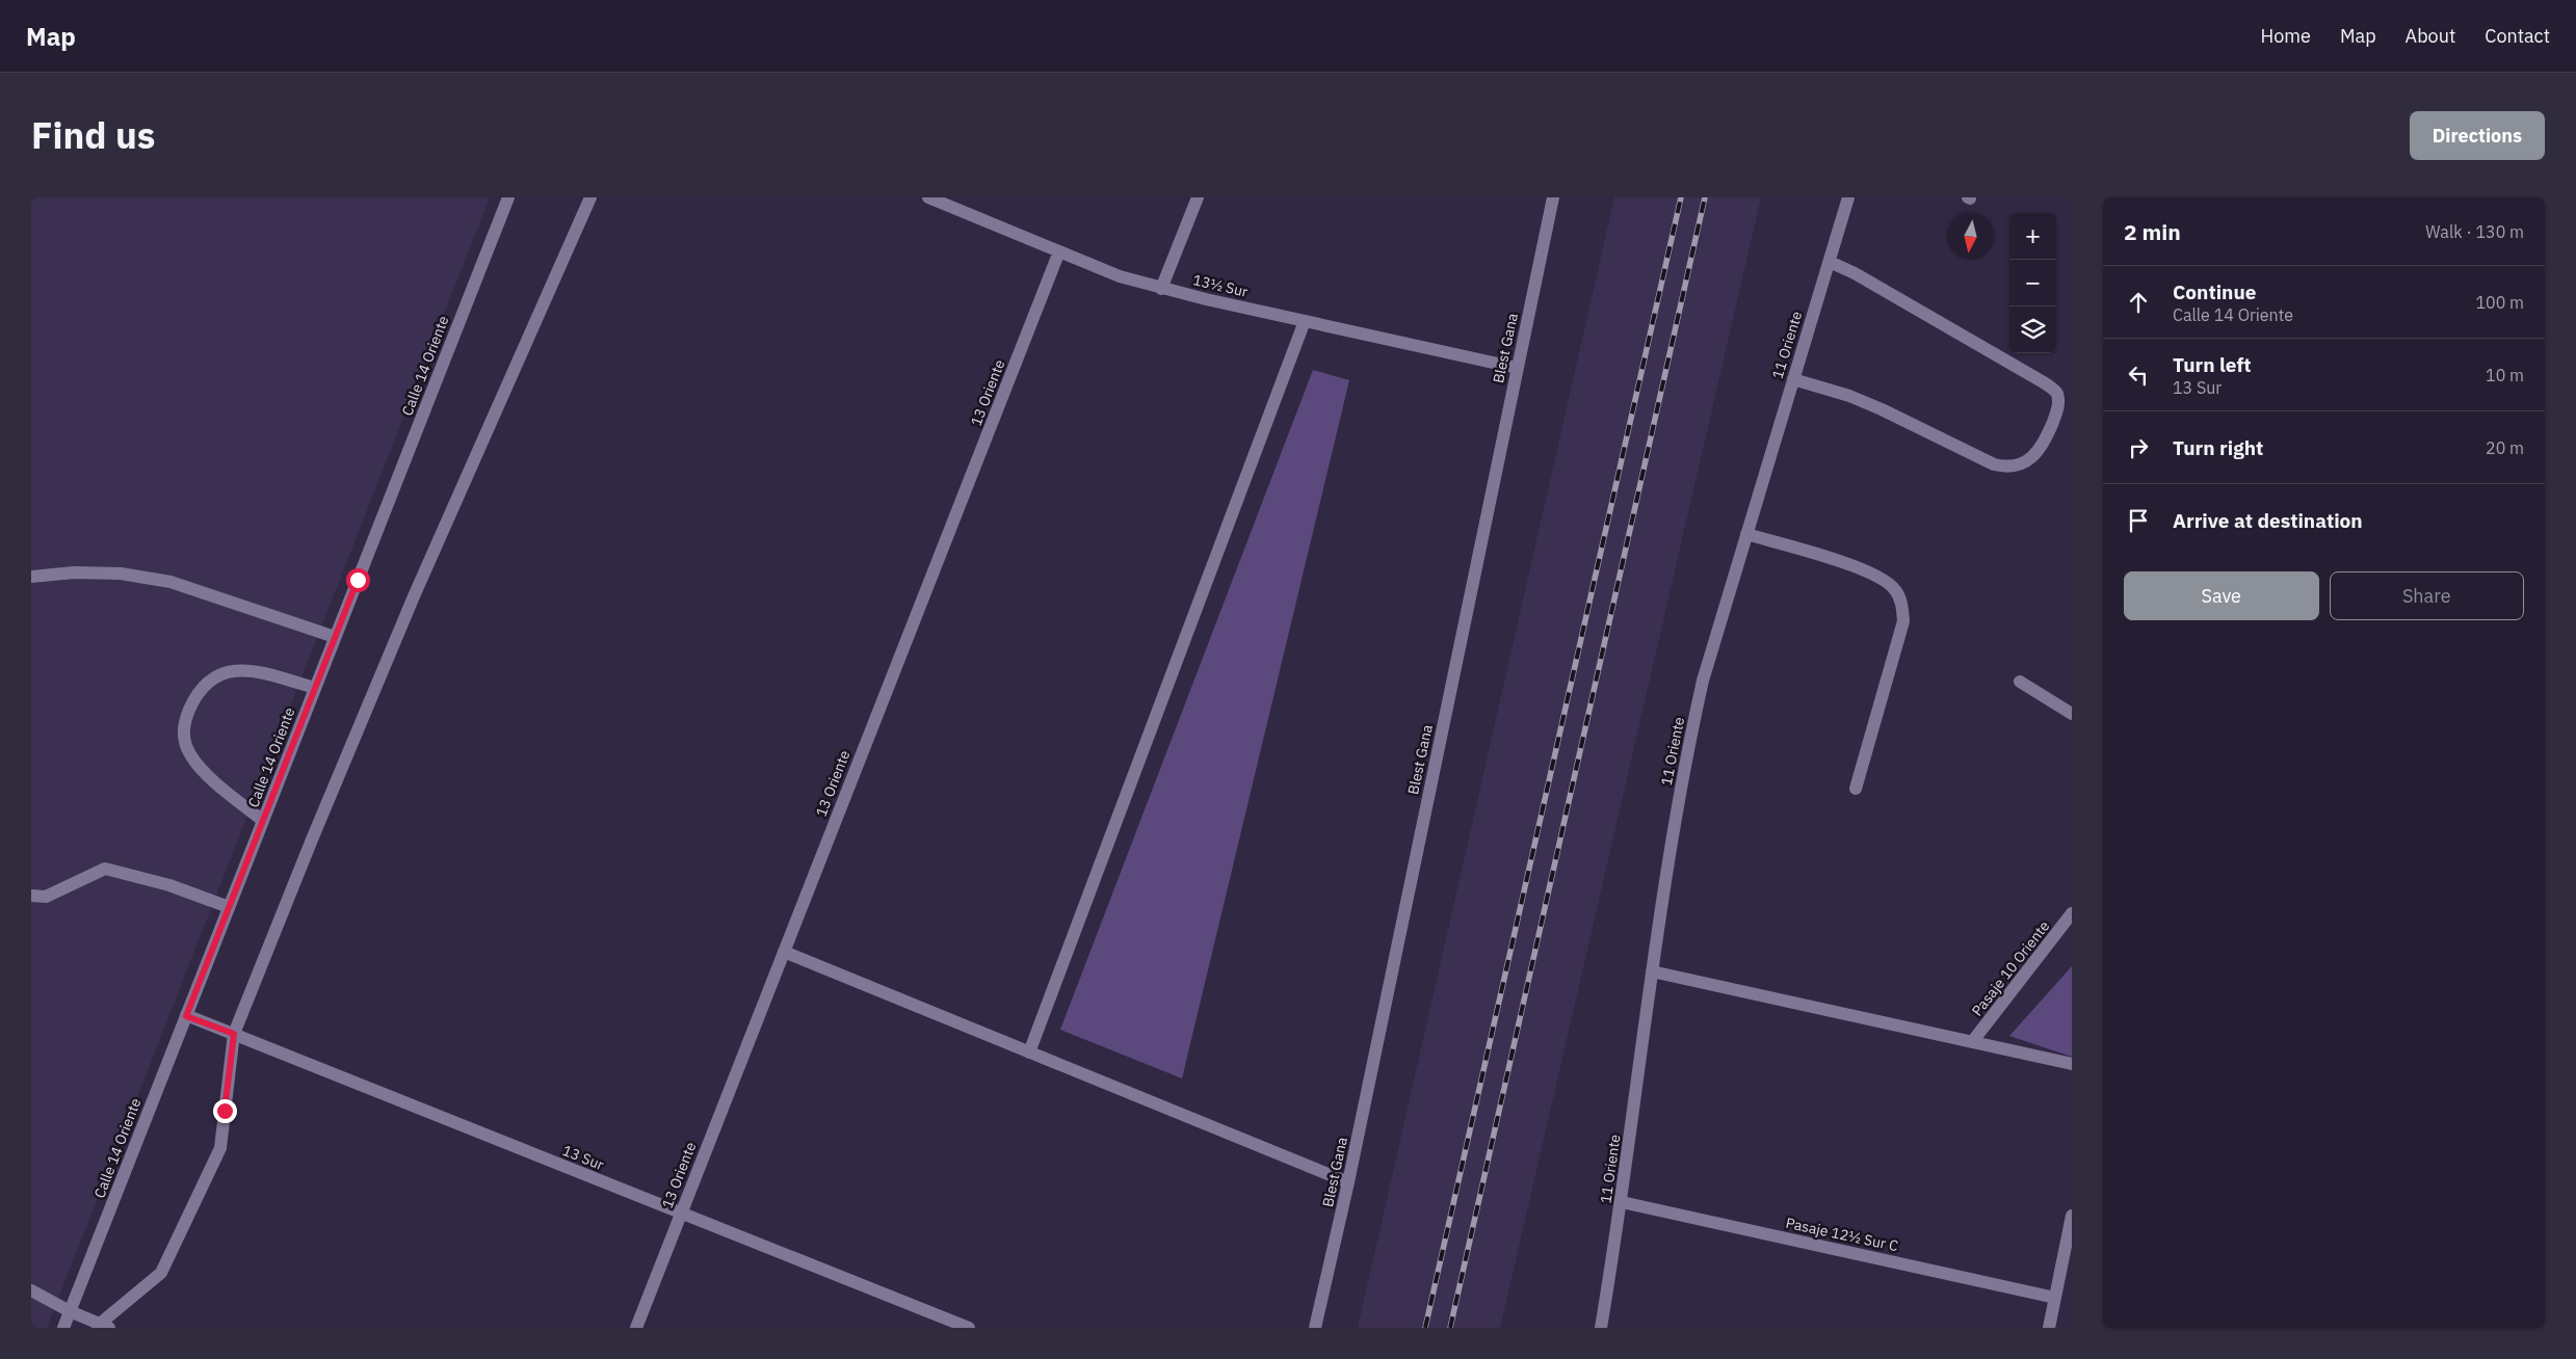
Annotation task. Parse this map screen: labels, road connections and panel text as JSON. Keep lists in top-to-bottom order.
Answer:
{
  "streets": {
    "street": [
      "13½ Sur",
      "11 Oriente",
      "Blest Gana",
      "Calle 14 Oriente",
      "13 Oriente",
      "Pasaje 10 Oriente",
      "13 Sur",
      "Pasaje 12½ Sur C"
    ]
  },
  "crossings": [
    ["13½ Sur", "Blest Gana"],
    ["13½ Sur", "13 Oriente"],
    ["11 Oriente", "Pasaje 12½ Sur C"],
    ["Calle 14 Oriente", "13 Sur"],
    ["13 Oriente", "13 Sur"]
  ],
  "north": "bottom",
  "page": {
    "header": "Map",
    "nav": [
      "Home",
      "Map",
      "About",
      "Contact"
    ],
    "title": "Find us",
    "buttons": [
      "Directions",
      ["Save", "Share"]
    ],
    "heading": ["2 min", "Walk · 130 m"],
    "map_buttons": ["+", "−"],
    "list": [
      ["Continue", "Calle 14 Oriente", "100 m"],
      ["Turn left", "13 Sur", "10 m"],
      ["Turn right", "20 m"],
      "Arrive at destination"
    ]
  }
}
